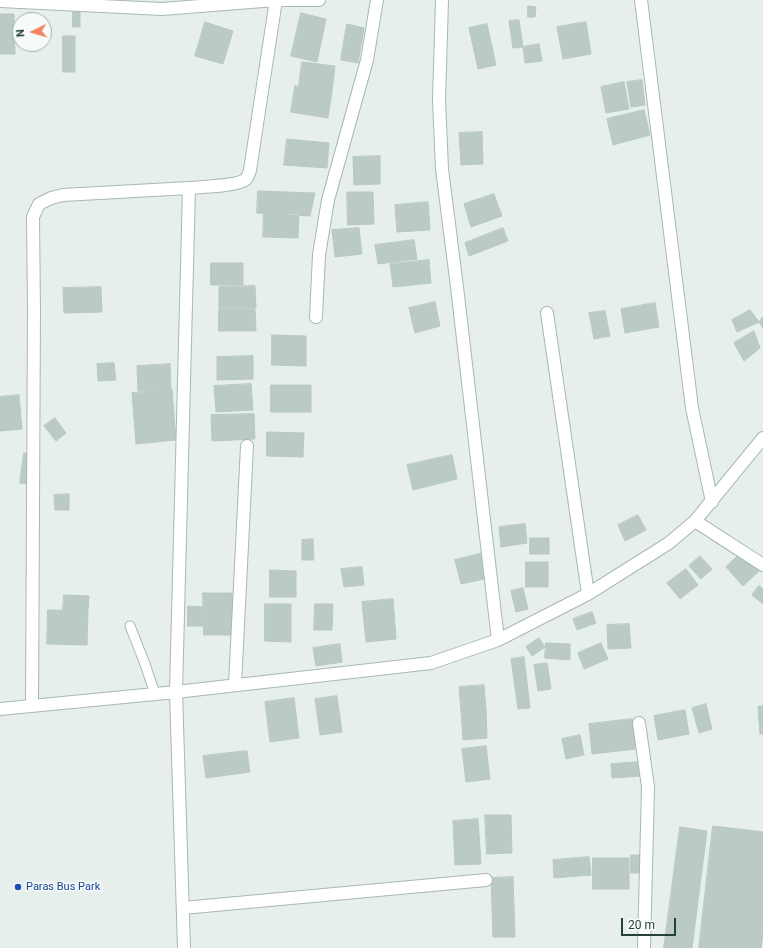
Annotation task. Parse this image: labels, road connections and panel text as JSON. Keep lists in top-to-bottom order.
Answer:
{
  "places": ["Paras Bus Park"],
  "scale_bar": "20 m",
  "north": "left"
}
